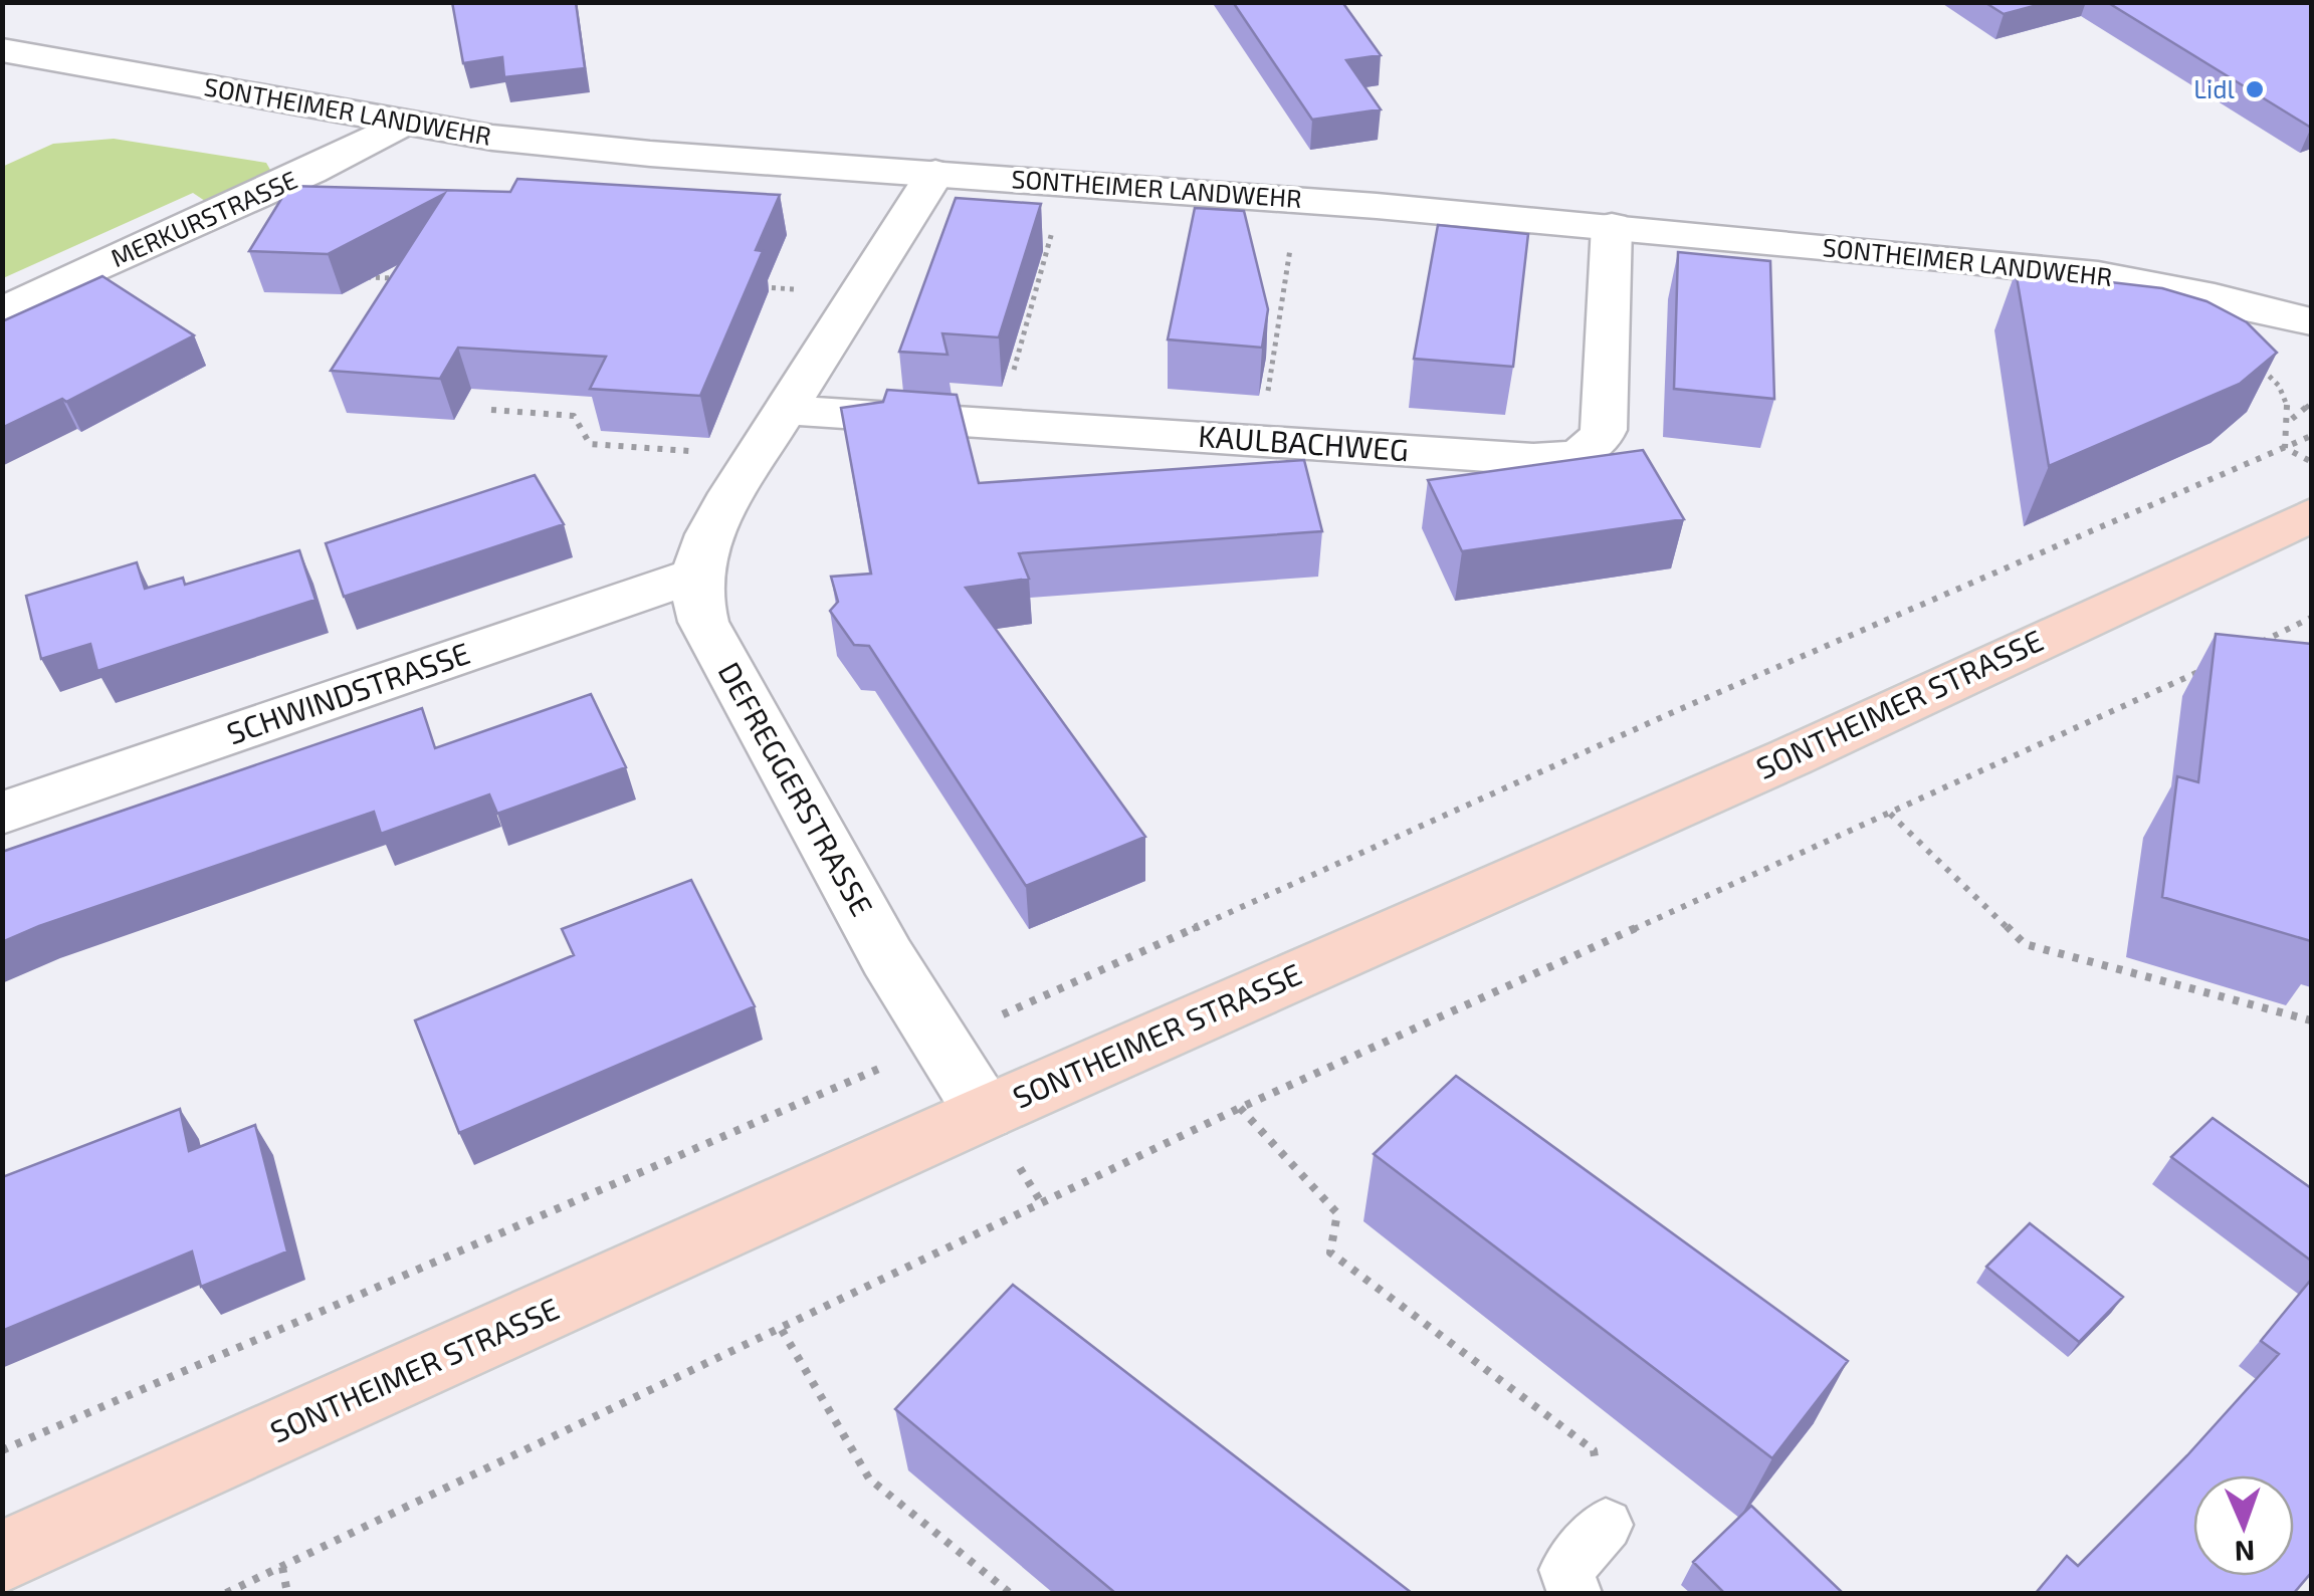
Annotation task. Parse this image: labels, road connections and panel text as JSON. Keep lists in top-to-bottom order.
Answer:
{
  "streets": {
    "main road": ["SONTHEIMER STRASSE"],
    "street": [
      "SONTHEIMER LANDWEHR",
      "MERKURSTRASSE",
      "KAULBACHWEG",
      "SCHWINDSTRASSE",
      "DEFREGGERSTRASSE"
    ]
  },
  "crossings": [
    ["SONTHEIMER LANDWEHR", "MERKURSTRASSE"],
    ["SONTHEIMER LANDWEHR", "KAULBACHWEG"],
    ["SCHWINDSTRASSE", "DEFREGGERSTRASSE"],
    ["SONTHEIMER STRASSE", "DEFREGGERSTRASSE"]
  ],
  "places": ["Lidl"],
  "north": "bottom"
}
